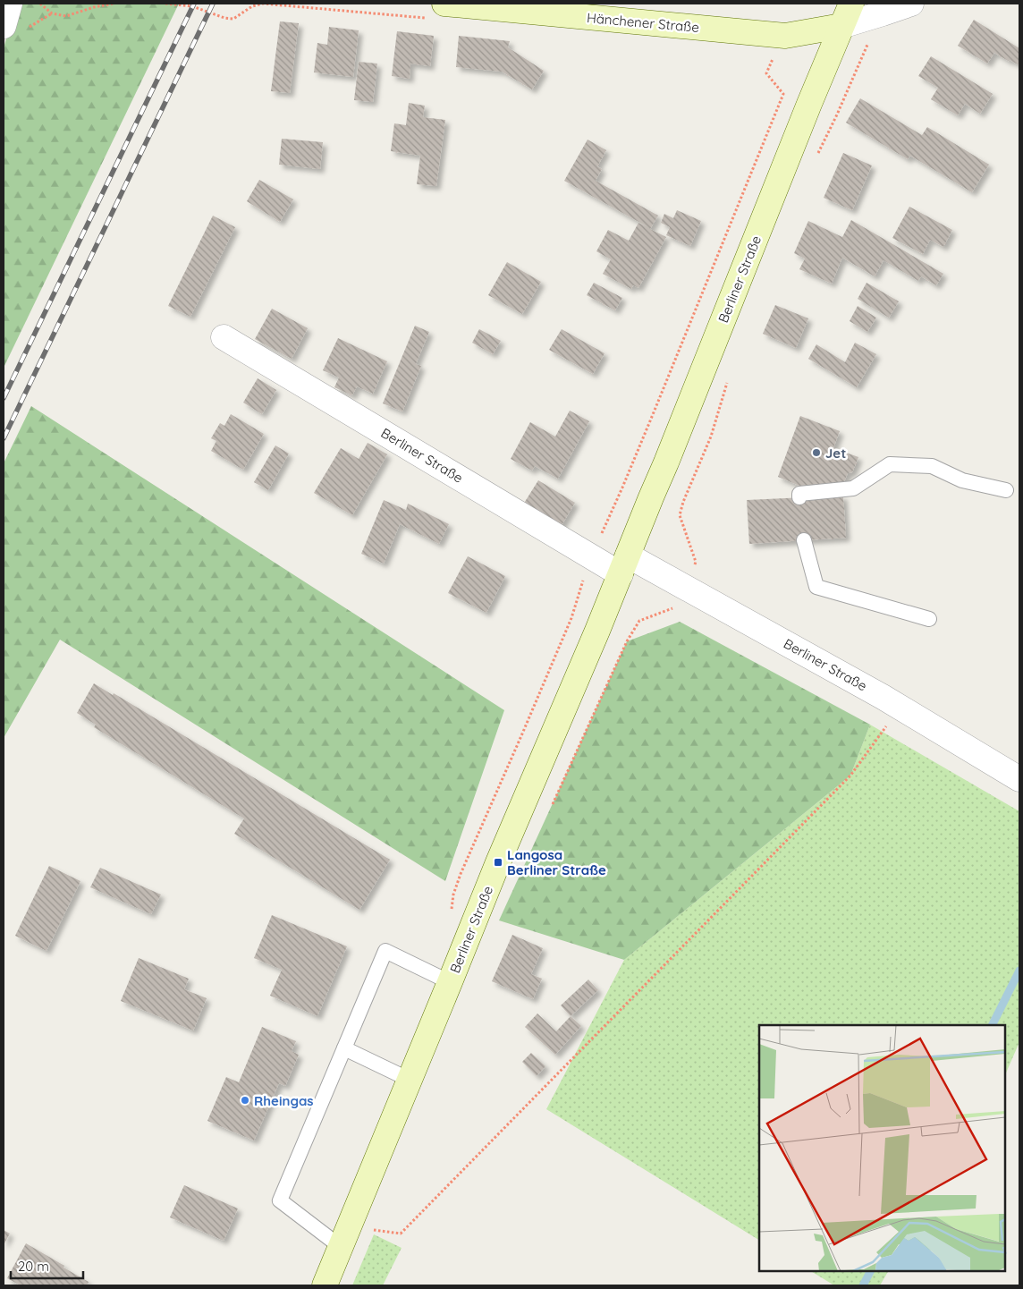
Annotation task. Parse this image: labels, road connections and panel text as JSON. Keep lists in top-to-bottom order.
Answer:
{
  "streets": {
    "main road": ["Hänchener Straße", "Berliner Straße"]
  },
  "crossings": [
    ["Hänchener Straße", "Berliner Straße"]
  ],
  "places": {
    "other": ["Jet", "Rheingas"],
    "transit": ["Langosa Berliner Straße"]
  },
  "scale_bar": "20 m"
}
